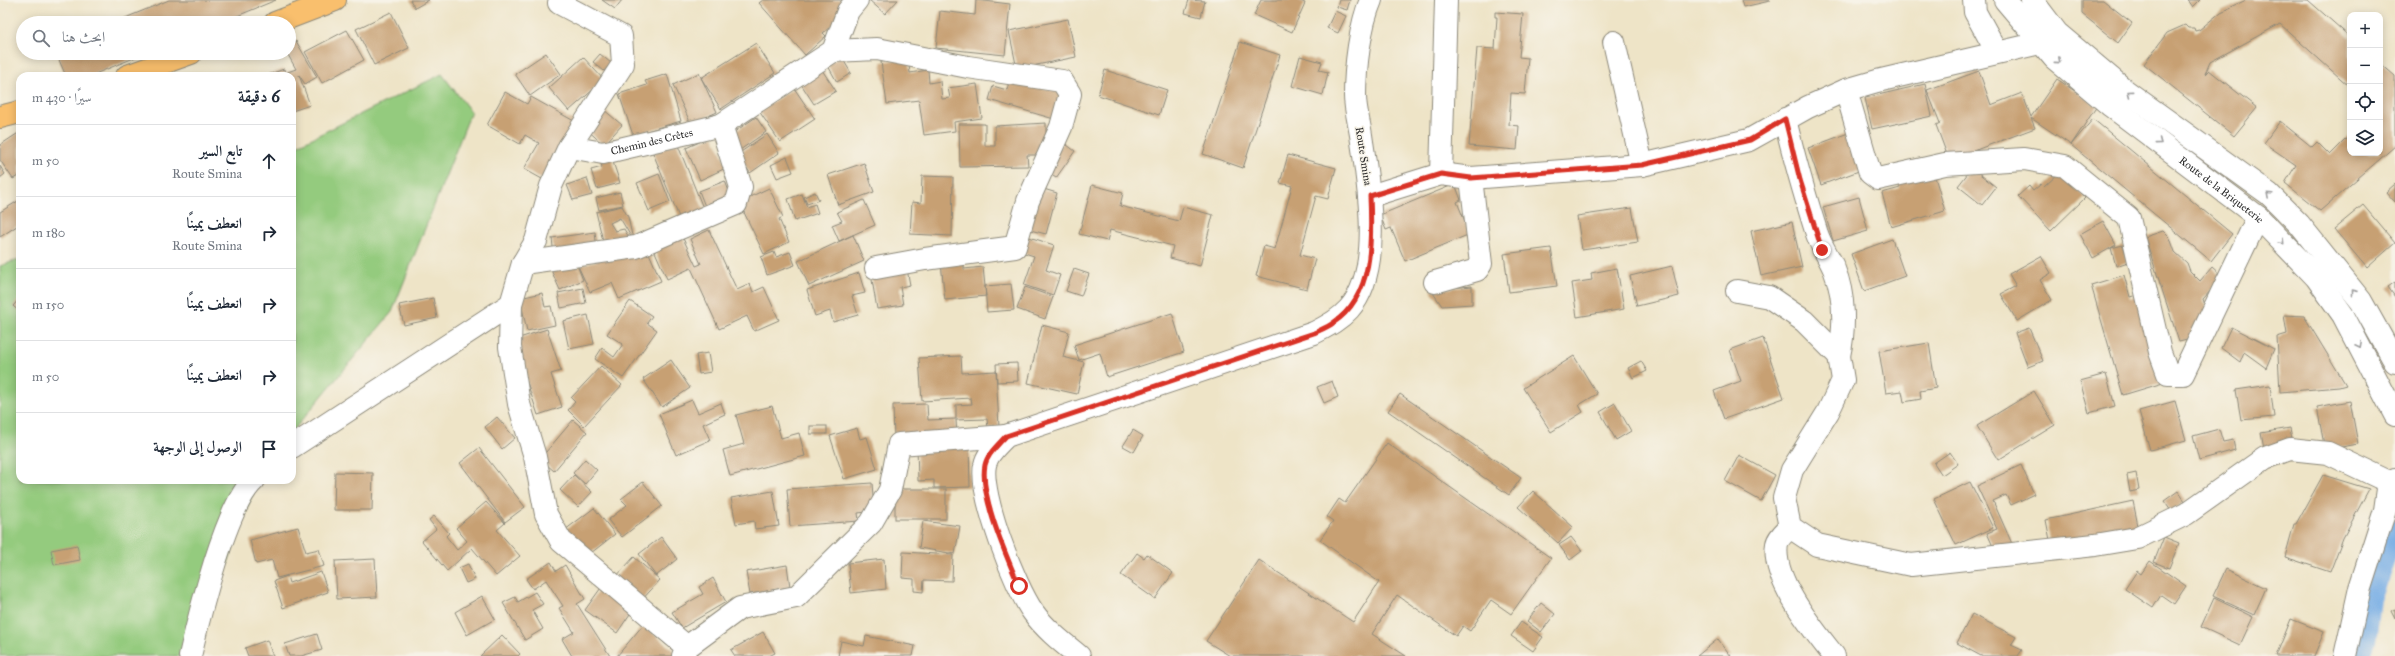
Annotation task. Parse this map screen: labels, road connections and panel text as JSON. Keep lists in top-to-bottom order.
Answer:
{
  "streets": {
    "street": ["Chemin des Crêtes", "Route Smina", "Route de la Briqueterie"]
  },
  "page": {
    "map_buttons": ["+", "−"],
    "search": "ابحث هنا",
    "heading": ["6 دقيقة", "سيرًا · 430 m"],
    "list": [
      ["تابع السير", "Route Smina", "50 m"],
      ["انعطف يمينًا", "Route Smina", "180 m"],
      ["انعطف يمينًا", "150 m"],
      ["انعطف يمينًا", "50 m"],
      "الوصول إلى الوجهة"
    ]
  }
}
